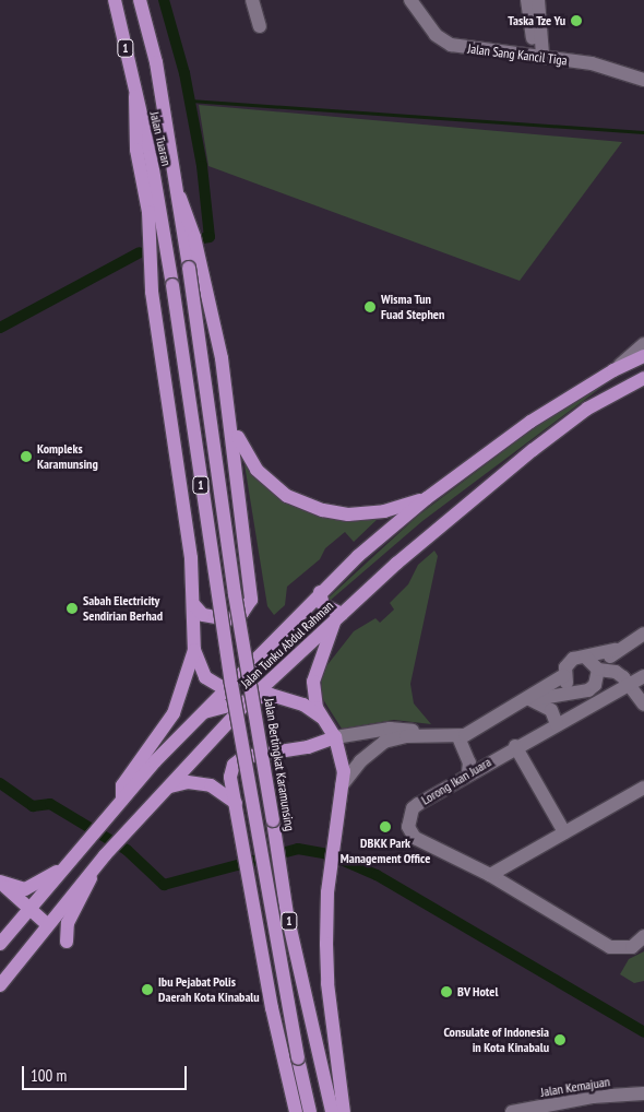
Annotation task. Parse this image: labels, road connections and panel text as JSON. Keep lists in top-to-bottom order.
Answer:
{
  "streets": {
    "main road": [
      "1",
      "Jalan Tuaran",
      "Jalan Tunku Abdul Rahman",
      "Jalan Bertingkat Karamunsing"
    ],
    "street": ["Jalan Sang Kancil Tiga", "Lorong Ikan Juara", "Jalan Kemajuan"]
  },
  "crossings": [
    ["Jalan Tuaran", "Jalan Bertingkat Karamunsing"]
  ],
  "places": [
    "Taska Tze Yu",
    "Wisma Tun Fuad Stephen",
    "Kompleks Karamunsing",
    "Sabah Electricity Sendirian Berhad",
    "DBKK Park Management Office",
    "Ibu Pejabat Polis Daerah Kota Kinabalu",
    "BV Hotel",
    "Consulate of Indonesia in Kota Kinabalu"
  ],
  "scale_bar": "100 m"
}
